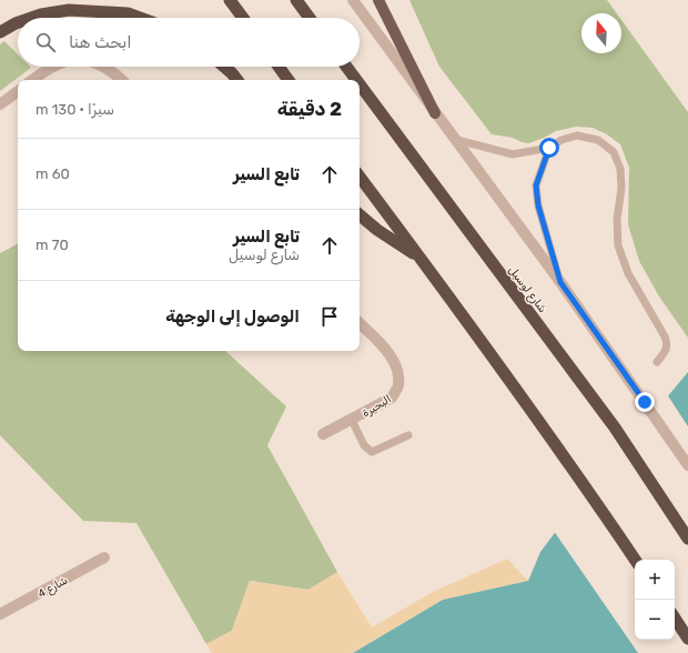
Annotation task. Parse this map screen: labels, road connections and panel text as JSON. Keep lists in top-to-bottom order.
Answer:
{
  "streets": {
    "highway": ["شارع لوسيل"],
    "street": ["البحيرة", "شارع 4"]
  },
  "north": "top",
  "page": {
    "search": "ابحث هنا",
    "heading": ["2 دقيقة", "سيرًا · 130 m"],
    "list": [
      ["تابع السير", "60 m"],
      ["تابع السير", "شارع لوسيل", "70 m"],
      "الوصول إلى الوجهة"
    ],
    "map_buttons": ["+", "−"]
  }
}
